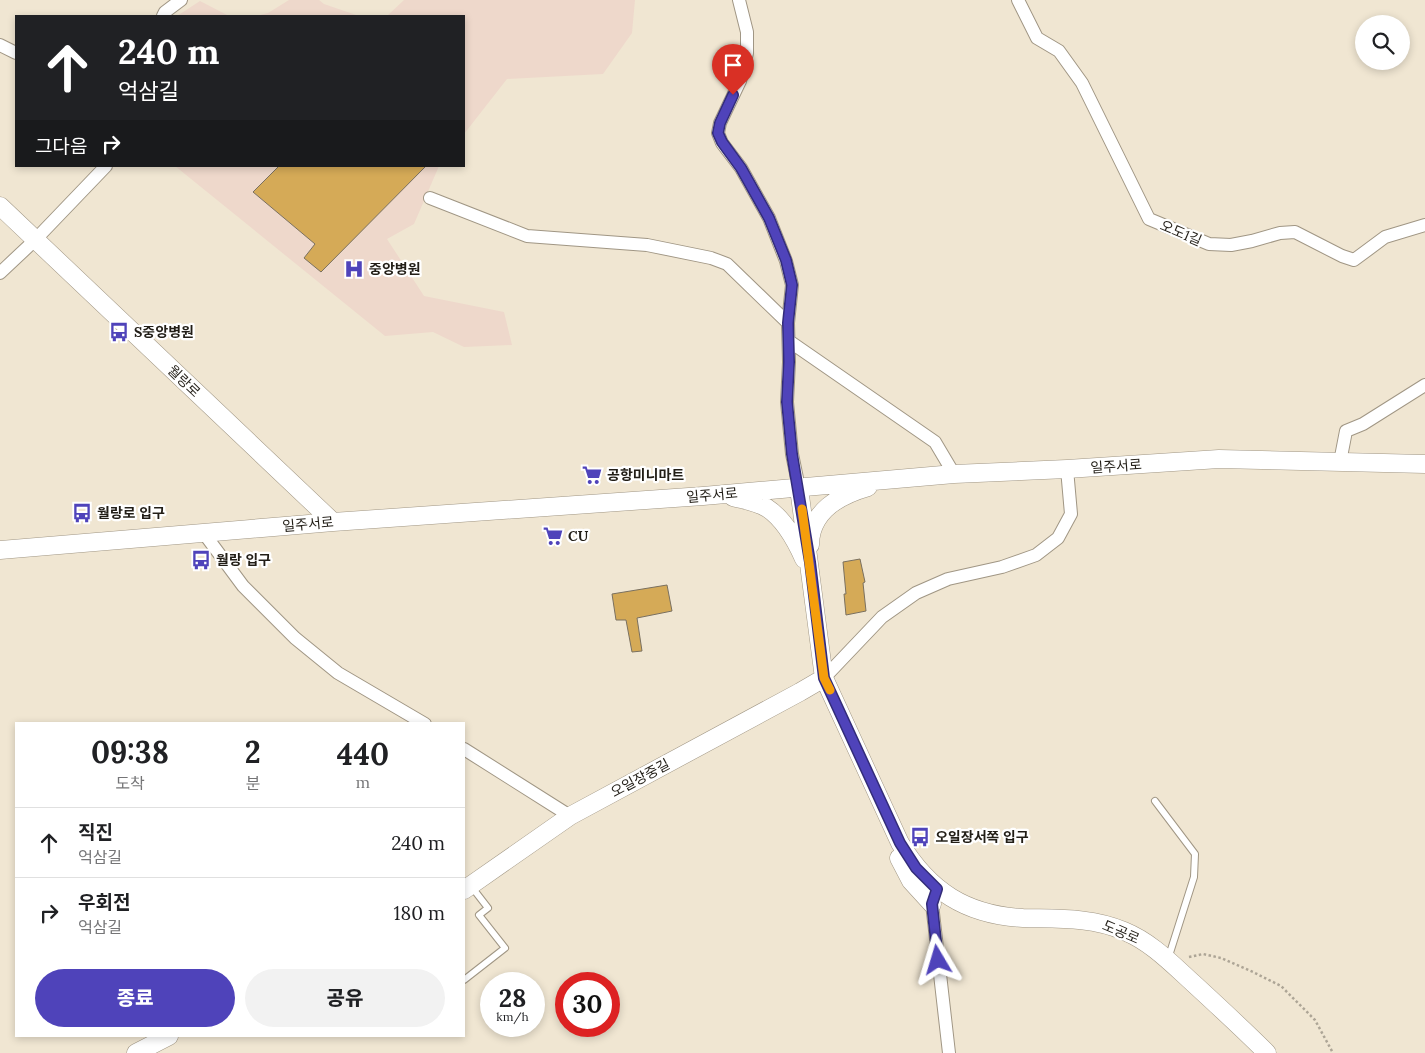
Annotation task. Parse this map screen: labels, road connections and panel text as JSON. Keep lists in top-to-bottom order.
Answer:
{
  "streets": {
    "main road": [
      "월랑로",
      "일주서로",
      "오일장중길",
      "도공로"
    ],
    "street": ["오도1길"]
  },
  "crossings": [
    ["월랑로", "일주서로"],
    ["일주서로", "도공로"],
    ["오일장중길", "도공로"]
  ],
  "places": {
    "hospital": ["중앙병원"],
    "bus stop": [
      "S중앙병원",
      "월랑로 입구",
      "월랑 입구",
      "오일장서쪽 입구"
    ],
    "supermarket": ["공항미니마트", "CU"]
  },
  "page": {
    "turn": ["240 m", "억삼길"],
    "then": "그다음",
    "eta": [
      "09:38",
      "도착",
      "2",
      "분",
      "440",
      "m"
    ],
    "list": [
      {
        "name": "직진",
        "note": "억삼길",
        "value": "240 m"
      },
      {
        "name": "우회전",
        "note": "억삼길",
        "value": "180 m"
      }
    ],
    "buttons": ["종료", "공유"],
    "speed": "28 km/h",
    "limit": "30"
  }
}
